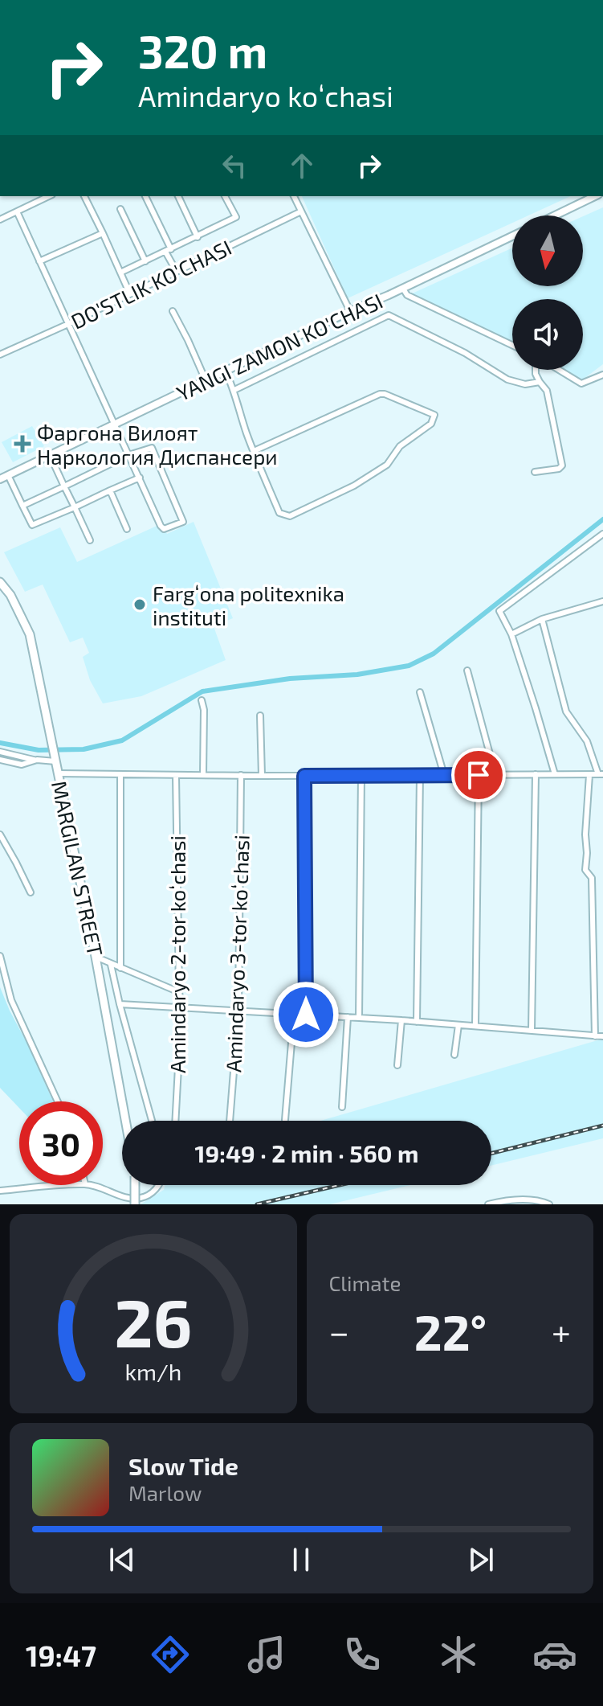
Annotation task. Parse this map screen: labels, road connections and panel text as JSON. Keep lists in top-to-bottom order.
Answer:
{
  "streets": {
    "main road": ["MARGILAN STREET"],
    "street": [
      "DO'STLIK KO'CHASI",
      "YANGI ZAMON KO'CHASI",
      "Amindaryo 3-tor koʻchasi",
      "Amindaryo 2-tor koʻchasi"
    ]
  },
  "places": {
    "health": ["Фаргона Вилоят Наркология Диспансери"],
    "other": ["Fargʻona politexnika instituti"]
  },
  "north": "bottom",
  "page": {
    "turn": ["320 m", "Amindaryo koʻchasi"],
    "limit": "30",
    "trip": "19:49 · 2 min · 560 m",
    "tile": "Climate",
    "heat": ["−", "22°", "+"],
    "song": ["Slow Tide", "Marlow"],
    "tabs": "19:47",
    "gauge": ["26", "km/h"]
  }
}
